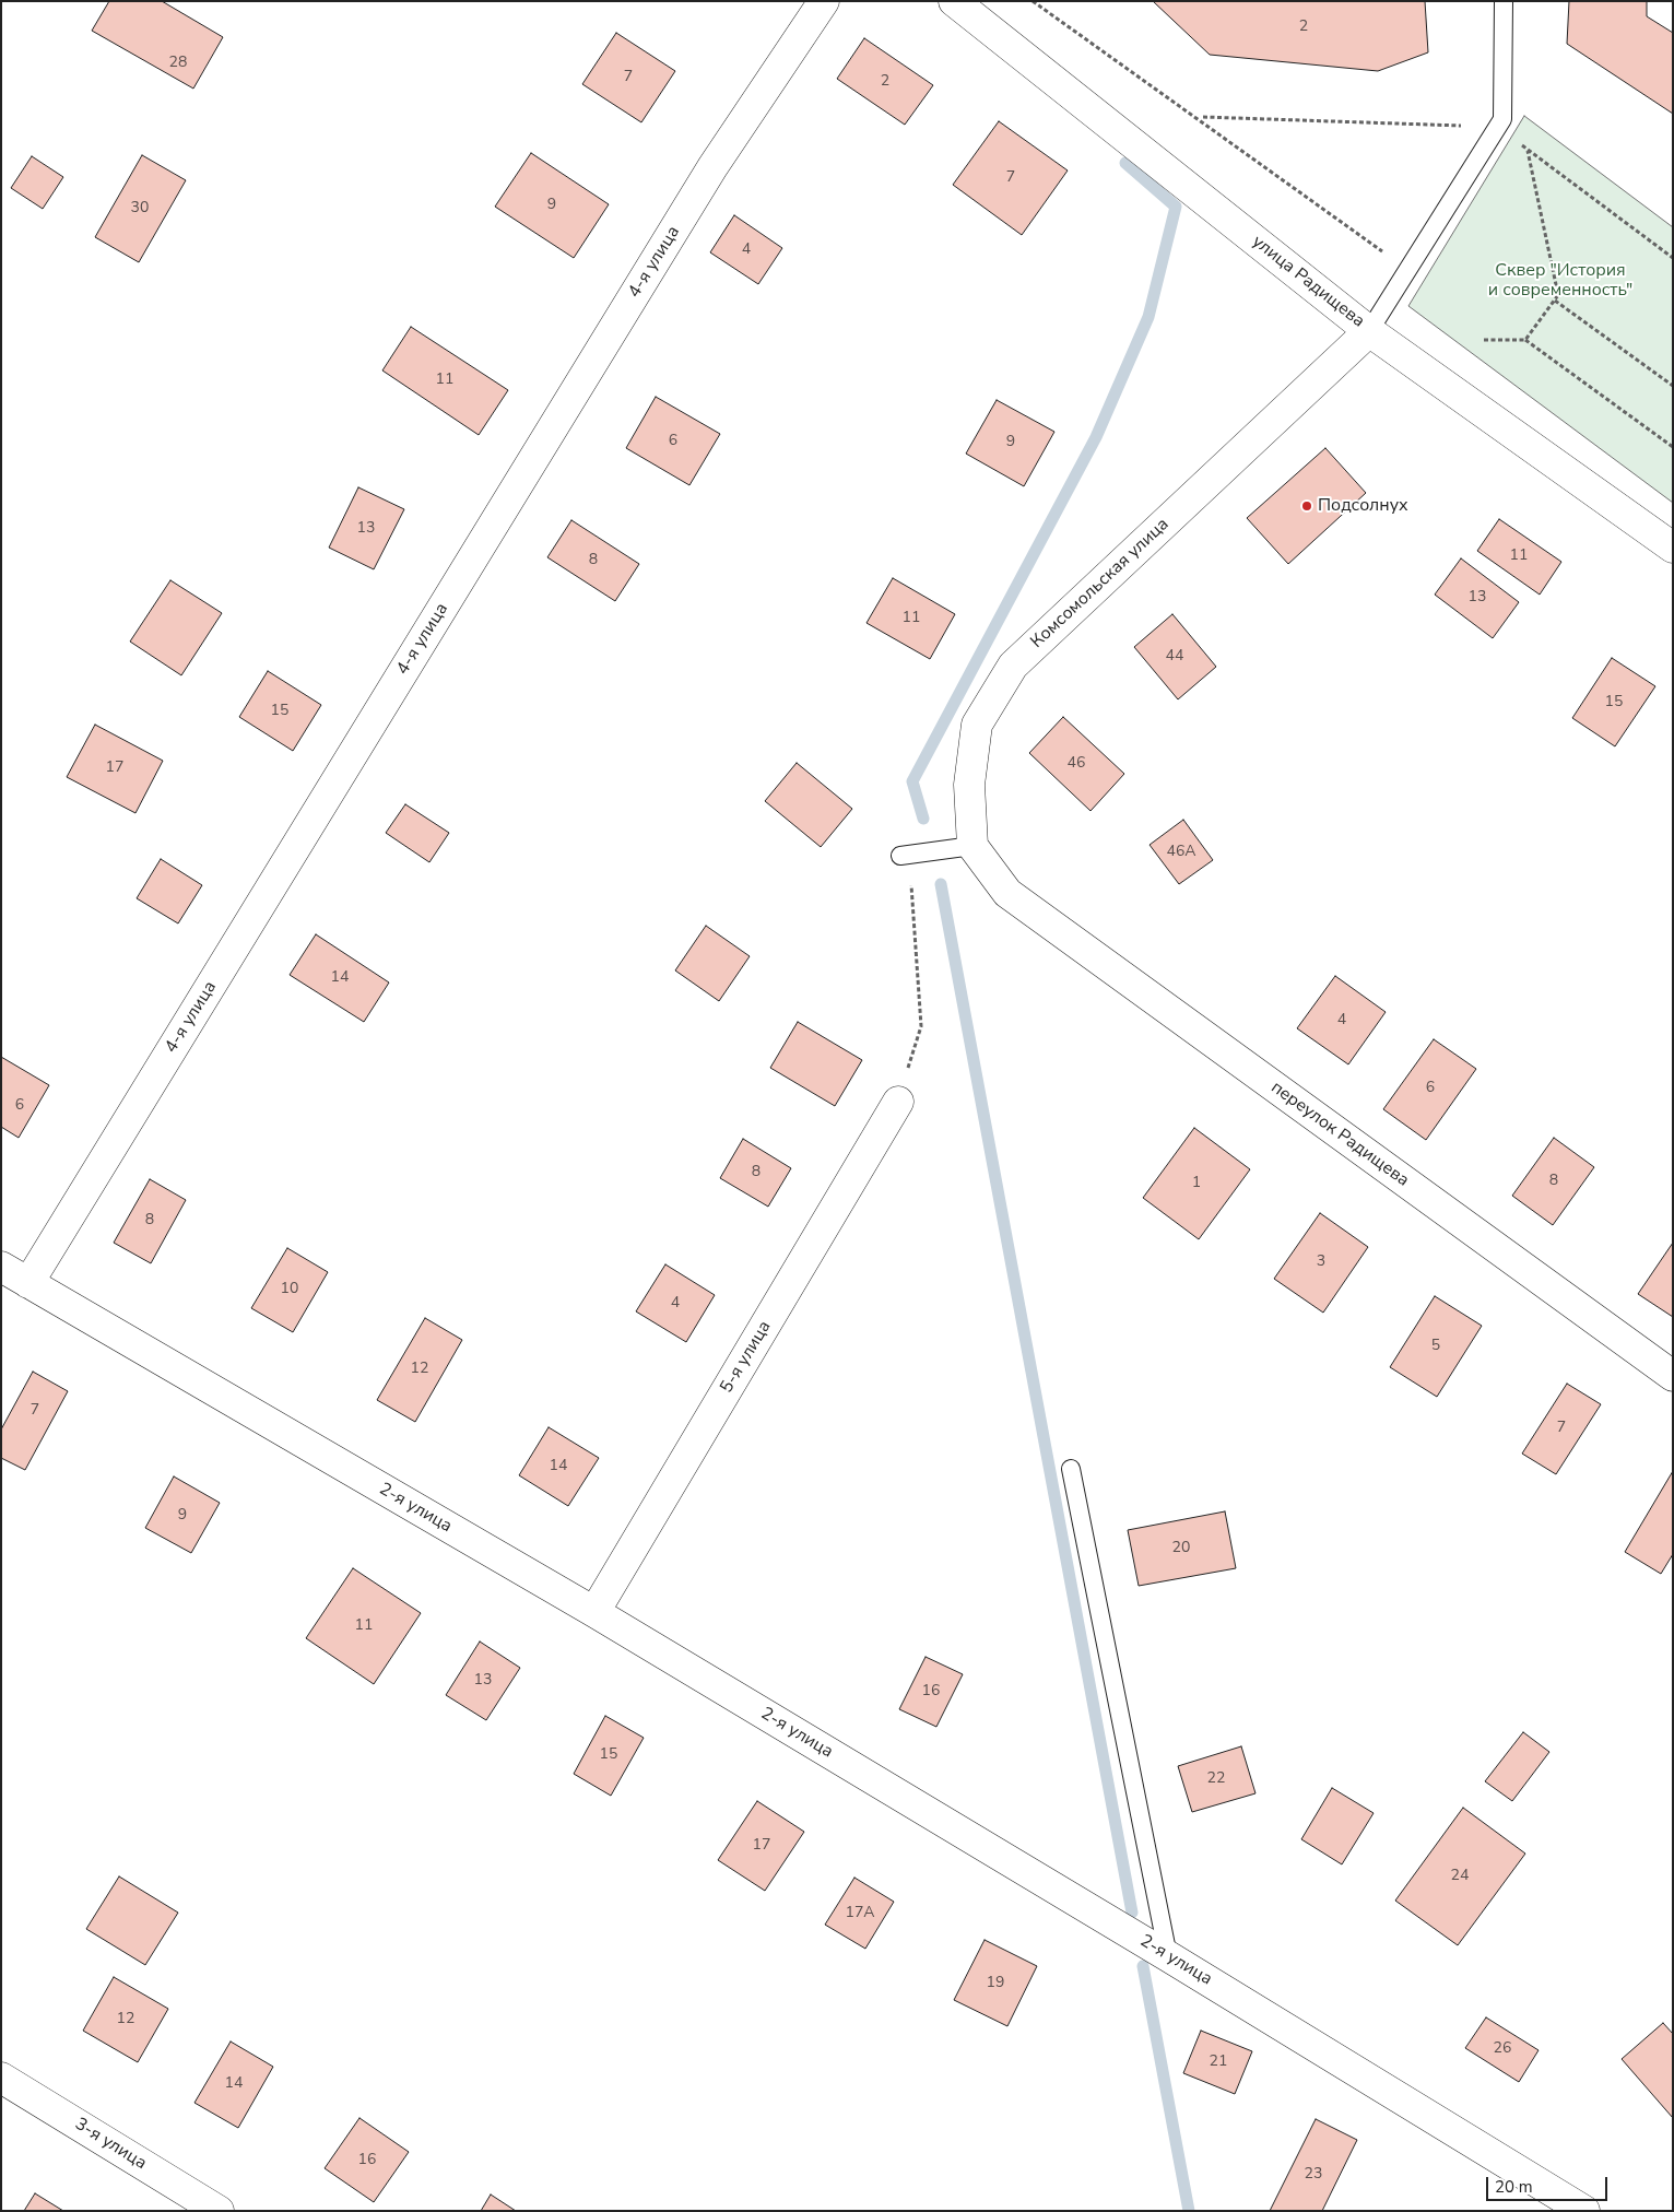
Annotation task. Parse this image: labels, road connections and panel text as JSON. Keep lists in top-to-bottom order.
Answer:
{
  "streets": {
    "street": [
      "4-я улица",
      "улица Радищева",
      "Комсомольская улица",
      "переулок Радищева",
      "5-я улица",
      "2-я улица",
      "3-я улица"
    ]
  },
  "crossings": [
    ["4-я улица", "2-я улица"],
    ["улица Радищева", "Комсомольская улица"],
    ["Комсомольская улица", "переулок Радищева"],
    ["5-я улица", "2-я улица"]
  ],
  "parks": ["Сквер \"История и современность\""],
  "places": ["Подсолнух"],
  "house_numbers": [
    "2",
    "28",
    "7",
    "2",
    "7",
    "9",
    "30",
    "4",
    "11",
    "6",
    "9",
    "13",
    "11",
    "8",
    "13",
    "11",
    "44",
    "15",
    "15",
    "46",
    "17",
    "46А",
    "14",
    "4",
    "6",
    "6",
    "8",
    "8",
    "1",
    "8",
    "3",
    "10",
    "4",
    "5",
    "12",
    "7",
    "7",
    "14",
    "9",
    "20",
    "11",
    "13",
    "16",
    "15",
    "22",
    "17",
    "24",
    "17А",
    "19",
    "12",
    "26",
    "21",
    "14",
    "16",
    "23"
  ],
  "scale_bar": "20 m"
}
